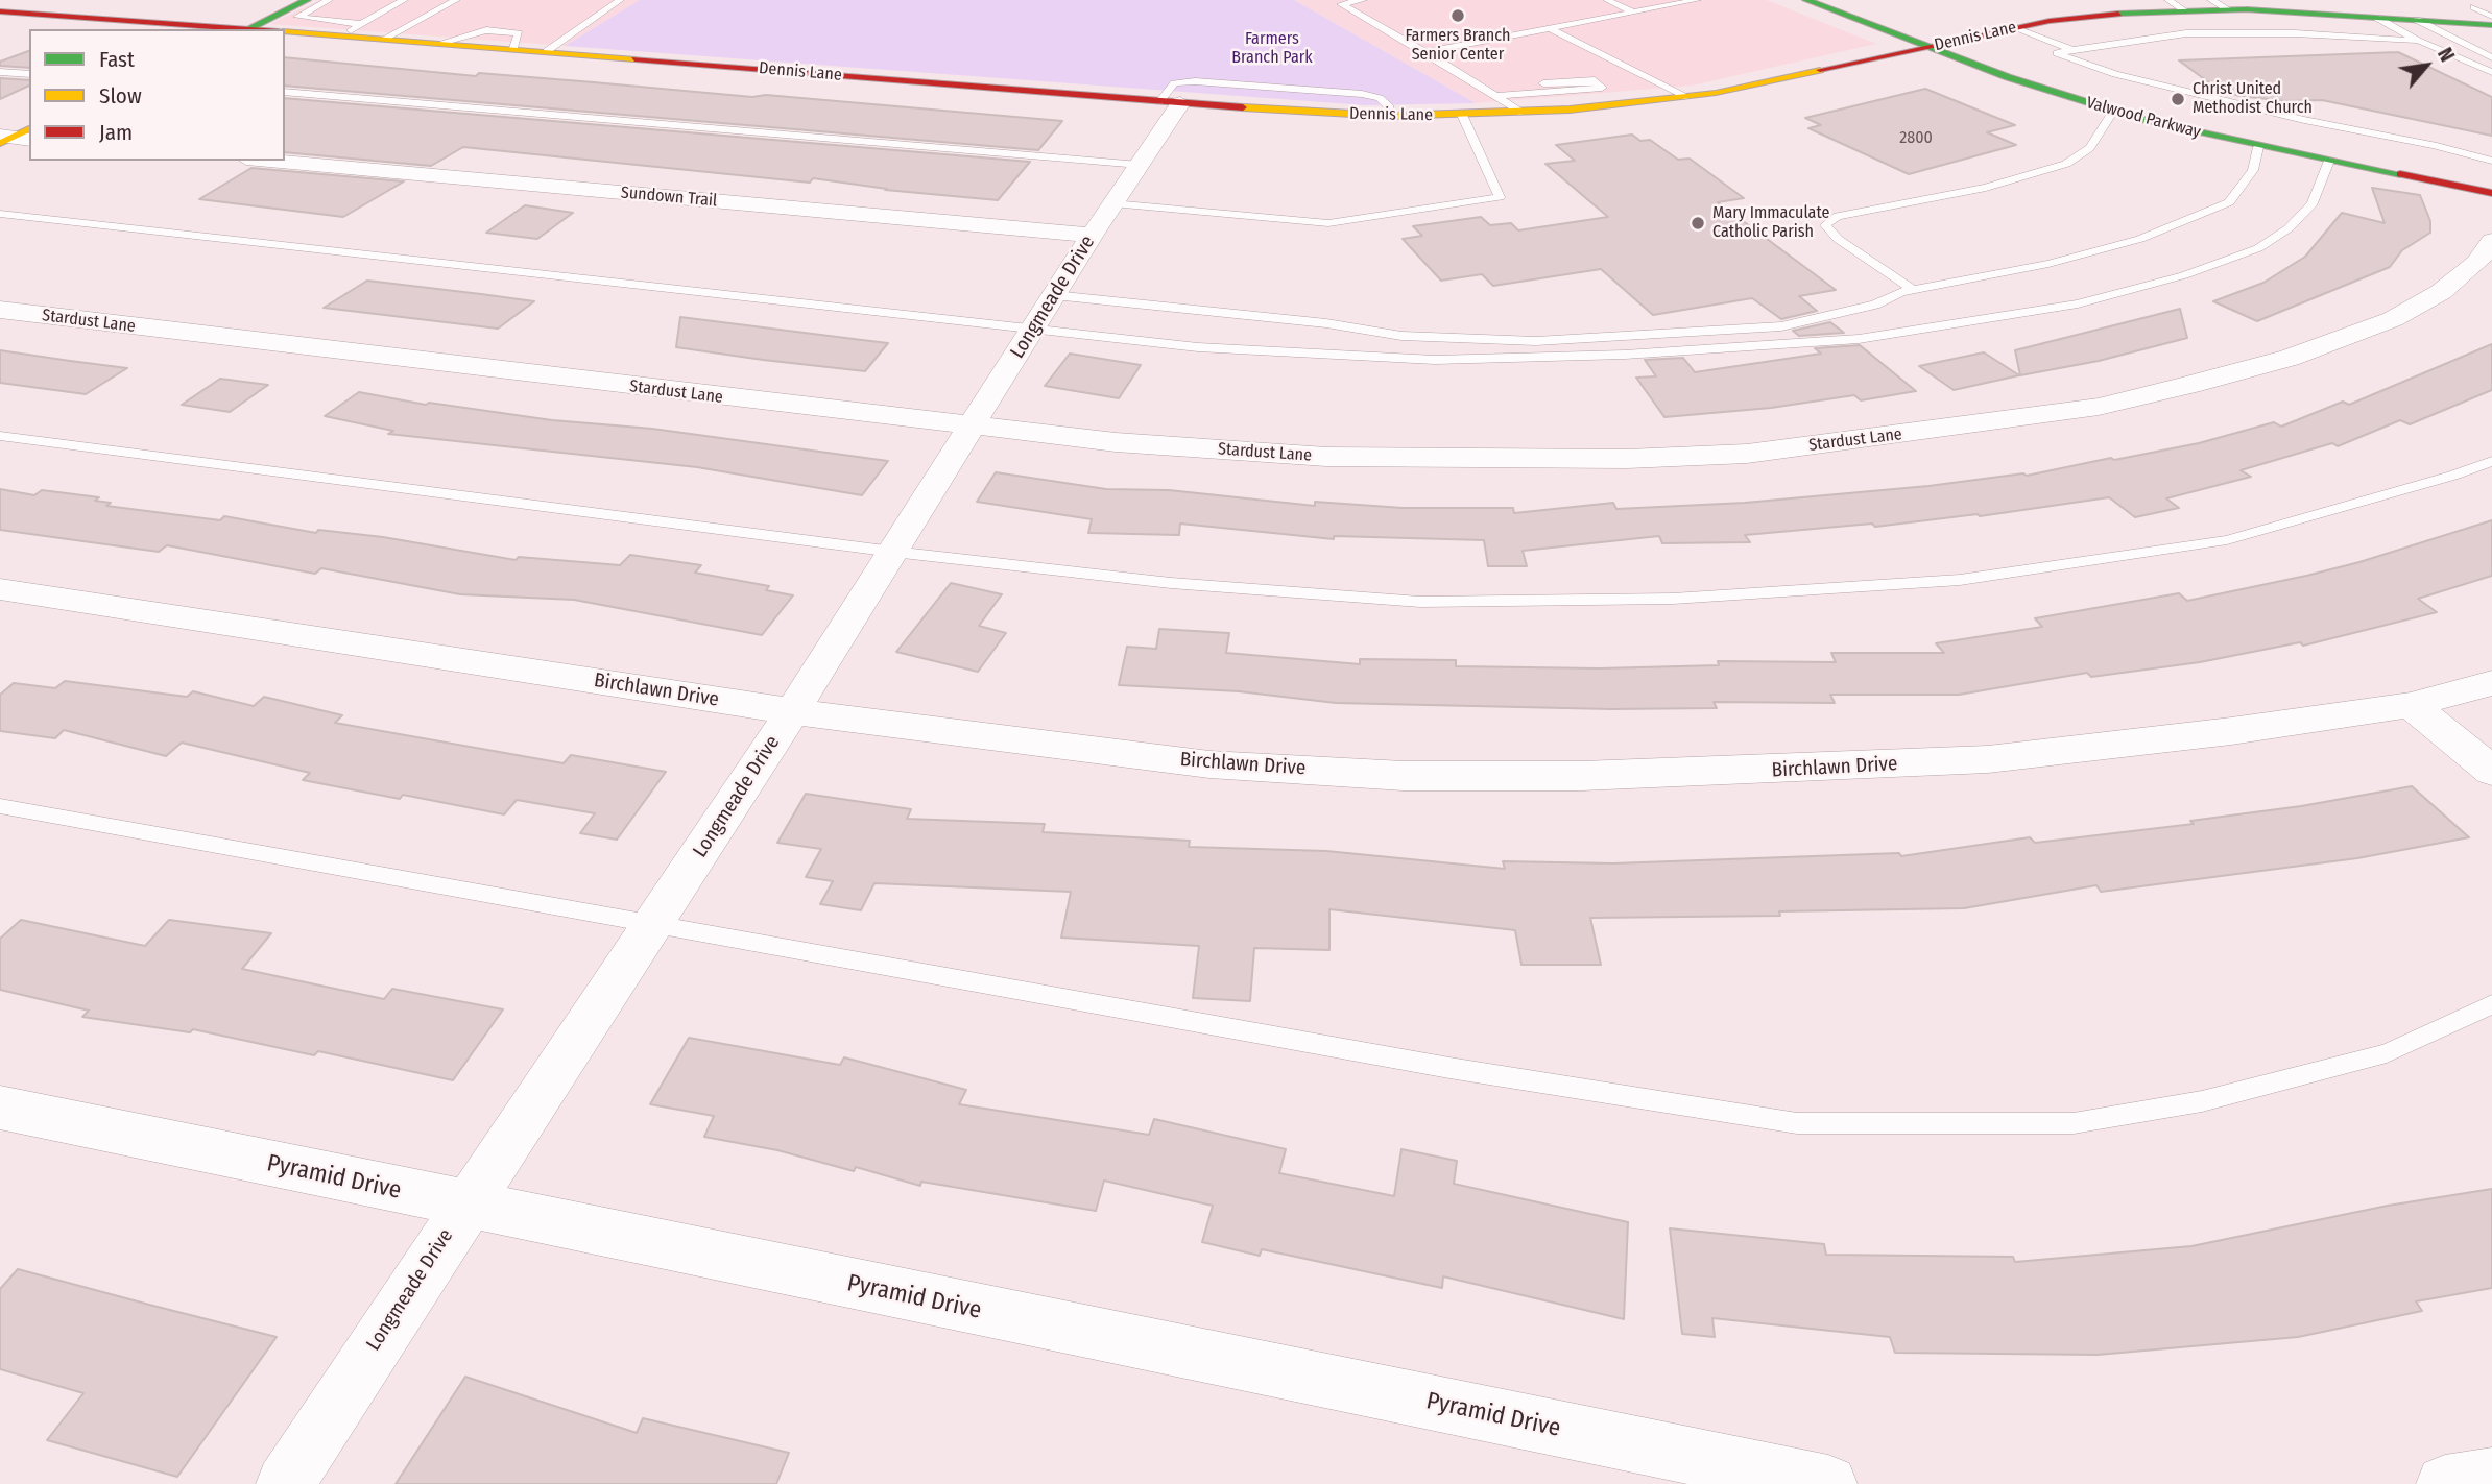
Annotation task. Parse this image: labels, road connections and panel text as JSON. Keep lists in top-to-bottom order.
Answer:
{
  "streets": {
    "street": [
      "Dennis Lane",
      "Valwood Parkway",
      "Sundown Trail",
      "Longmeade Drive",
      "Stardust Lane",
      "Birchlawn Drive",
      "Pyramid Drive"
    ]
  },
  "crossings": [
    ["Dennis Lane", "Valwood Parkway"],
    ["Dennis Lane", "Longmeade Drive"],
    ["Sundown Trail", "Longmeade Drive"],
    ["Longmeade Drive", "Stardust Lane"],
    ["Longmeade Drive", "Birchlawn Drive"],
    ["Longmeade Drive", "Pyramid Drive"]
  ],
  "parks": ["Farmers Branch Park"],
  "places": ["Farmers Branch Senior Center", "Christ United Methodist Church", "Mary Immaculate Catholic Parish"],
  "house_numbers": ["2800"],
  "legend": ["Fast", "Slow", "Jam"],
  "north": "top right"
}
